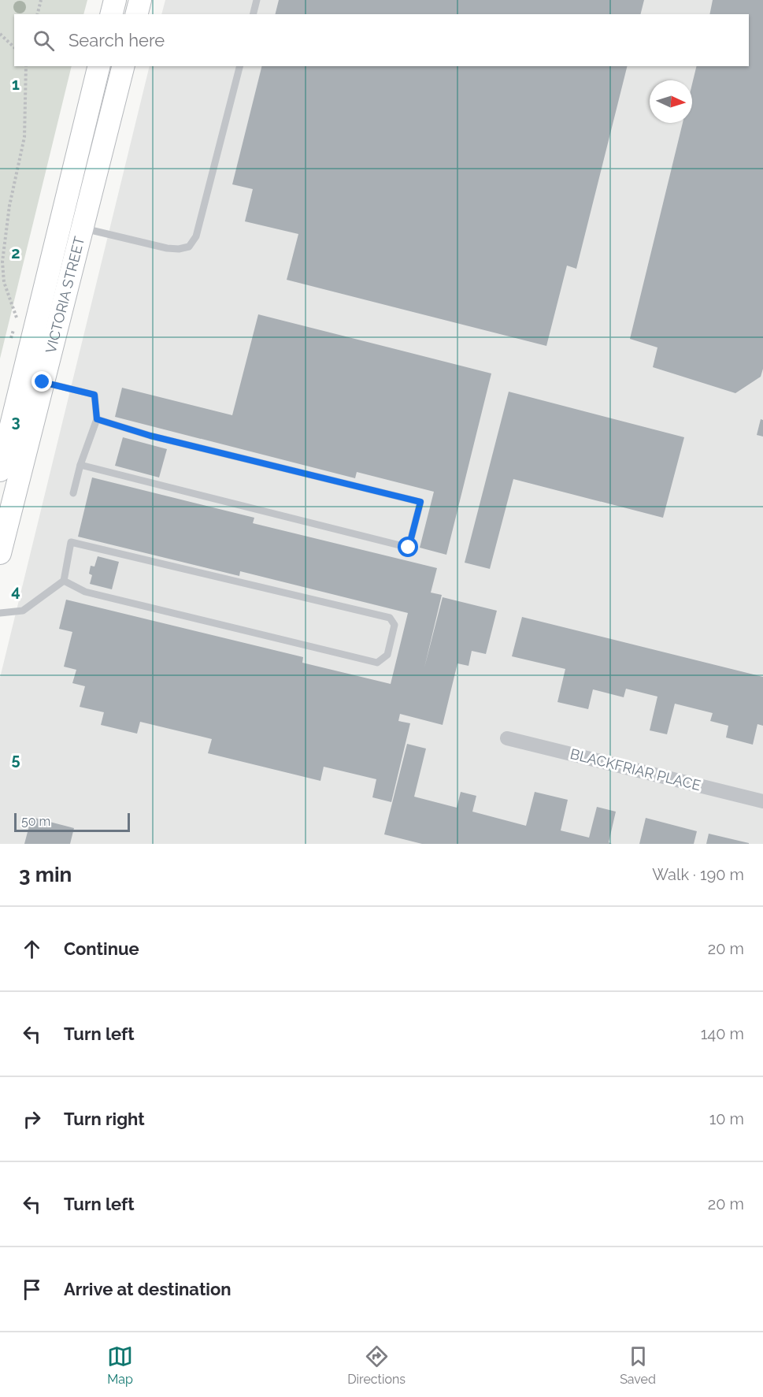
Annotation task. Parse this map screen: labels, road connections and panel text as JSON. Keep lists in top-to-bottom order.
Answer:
{
  "streets": {
    "main road": ["VICTORIA STREET"],
    "street": ["BLACKFRIAR PLACE"]
  },
  "scale_bar": "50 m",
  "north": "right",
  "page": {
    "search": "Search here",
    "scale": "50 m",
    "heading": ["3 min", "Walk · 190 m"],
    "list": [
      ["Continue", "20 m"],
      ["Turn left", "140 m"],
      ["Turn right", "10 m"],
      ["Turn left", "20 m"],
      "Arrive at destination"
    ],
    "nav": ["Map", "Directions", "Saved"]
  },
  "grid": {
    "rows": [
      "1",
      "2",
      "3",
      "4",
      "5"
    ]
  }
}
